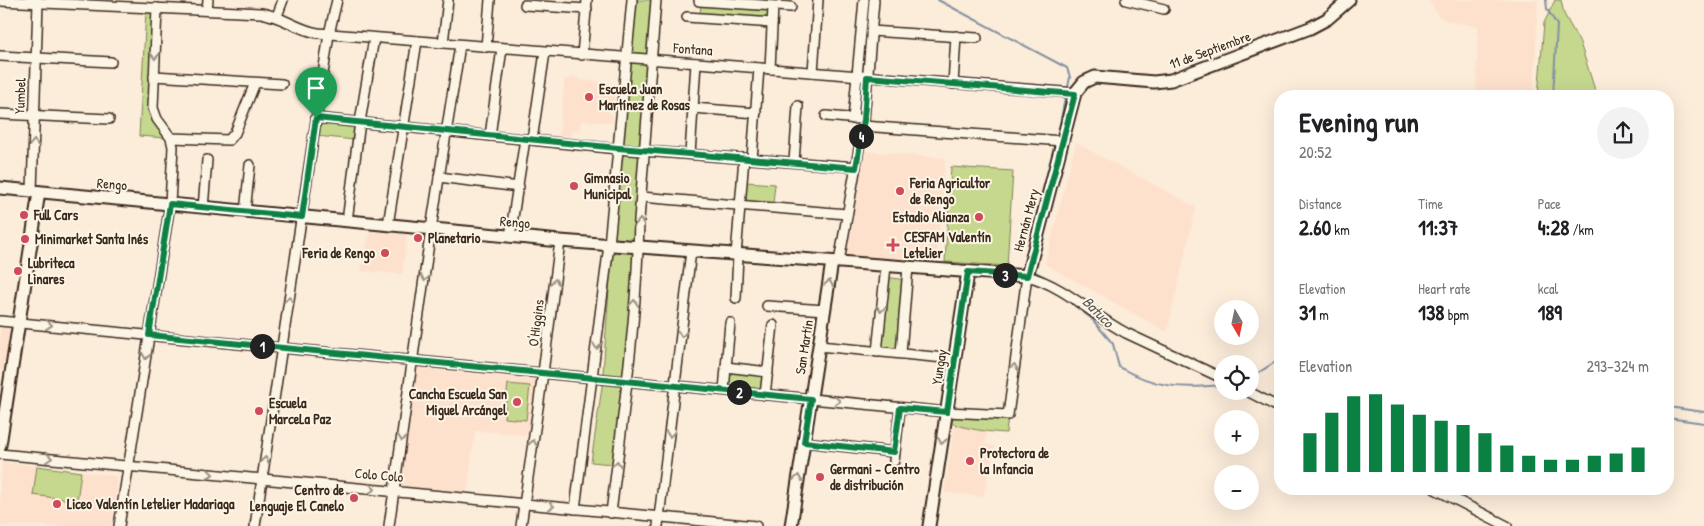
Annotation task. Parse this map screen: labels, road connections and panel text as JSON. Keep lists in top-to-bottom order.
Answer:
{
  "streets": {
    "main road": [
      "11 de Septiembre",
      "Yumbel",
      "Rengo",
      "Hernán Mery",
      "San Martín",
      "Yungay"
    ],
    "street": ["Fontana", "O'Higgins", "Colo Colo"]
  },
  "crossings": [
    ["Fontana", "11 de Septiembre"],
    ["Fontana", "Yumbel"],
    ["Fontana", "Hernán Mery"],
    ["Fontana", "San Martín"],
    ["11 de Septiembre", "Hernán Mery"],
    ["Yumbel", "Rengo"],
    ["Rengo", "Hernán Mery"],
    ["Rengo", "O'Higgins"],
    ["Rengo", "San Martín"],
    ["Rengo", "Yungay"],
    ["Hernán Mery", "Yungay"],
    ["O'Higgins", "Colo Colo"]
  ],
  "one_way": ["Yungay", "Colo Colo"],
  "water": ["Batuco"],
  "places": {
    "other": [
      "Escuela Juan Martínez de Rosas",
      "Gimnasio Municipal",
      "Feria Agricultor de Rengo",
      "Full Cars",
      "Estadio Alianza",
      "Planetario",
      "Minimarket Santa Inés",
      "Feria de Rengo",
      "Lubriteca Linares",
      "Cancha Escuela San Miguel Arcángel",
      "Escuela MarceLa Paz",
      "Protectora de la Infancia",
      "Germani - Centro de distribución",
      "Centro de Lenguaje El Canelo",
      "Liceo Valentín Letelier Madariaga"
    ],
    "health": ["CESFAM Valentín Letelier"]
  },
  "north": "bottom",
  "page": {
    "heading": ["Evening run", "20:52"],
    "pins": [
      "4",
      "3",
      "1",
      "2"
    ],
    "stats": [
      ["Distance", "2.60 km"],
      ["Time", "11:37"],
      ["Pace", "4:28 /km"],
      ["Elevation", "31 m"],
      ["Heart rate", "138 bpm"],
      ["kcal", "189"]
    ],
    "map_buttons": ["+", "−"],
    "chart": ["Elevation", "293–324 m"]
  }
}
